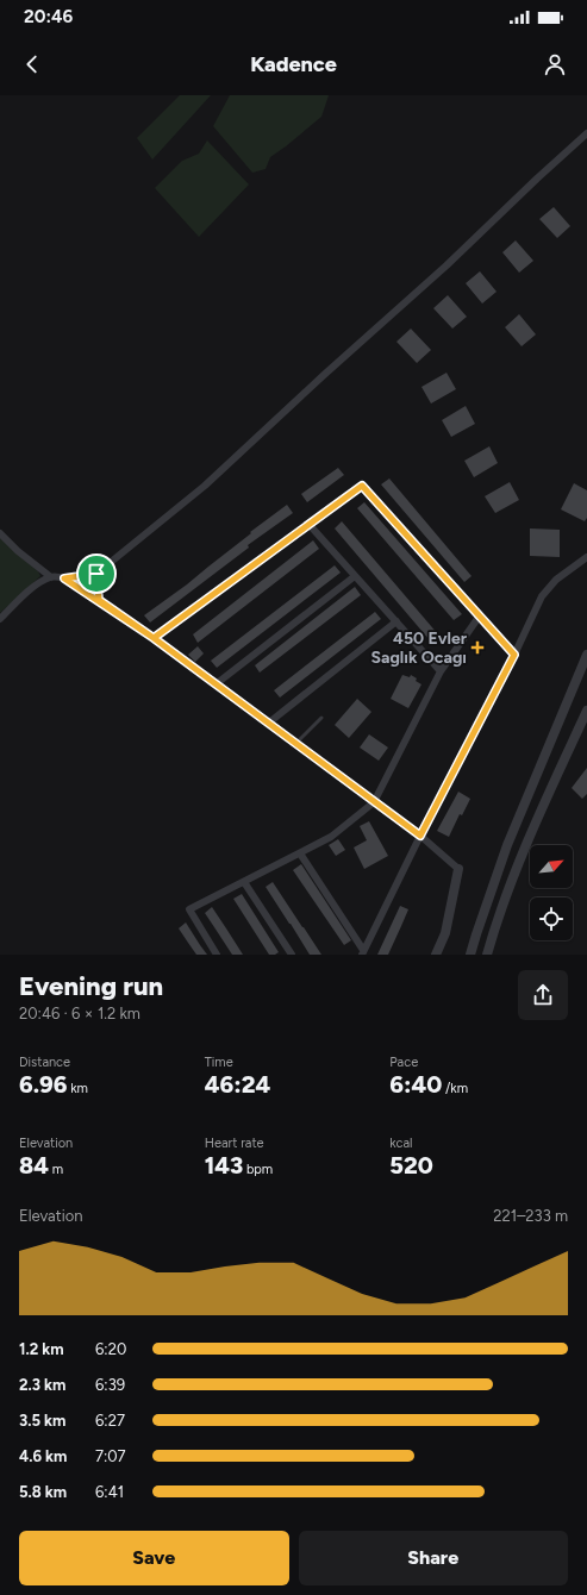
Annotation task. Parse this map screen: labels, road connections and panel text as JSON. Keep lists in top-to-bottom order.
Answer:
{
  "places": {
    "health": ["450 Evler Saglık Ocagı"]
  },
  "north": "top right",
  "page": {
    "status": "20:46",
    "header": "Kadence",
    "heading": ["Evening run", "20:46 · 6 × 1.2 km"],
    "stats": [
      ["Distance", "6.96 km"],
      ["Time", "46:24"],
      ["Pace", "6:40 /km"],
      ["Elevation", "84 m"],
      ["Heart rate", "143 bpm"],
      ["kcal", "520"]
    ],
    "chart": ["Elevation", "221–233 m"],
    "list": [
      {
        "name": "1.2 km",
        "note": "6:20"
      },
      {
        "name": "2.3 km",
        "note": "6:39"
      },
      {
        "name": "3.5 km",
        "note": "6:27"
      },
      {
        "name": "4.6 km",
        "note": "7:07"
      },
      {
        "name": "5.8 km",
        "note": "6:41"
      }
    ],
    "buttons": ["Save", "Share"]
  }
}
